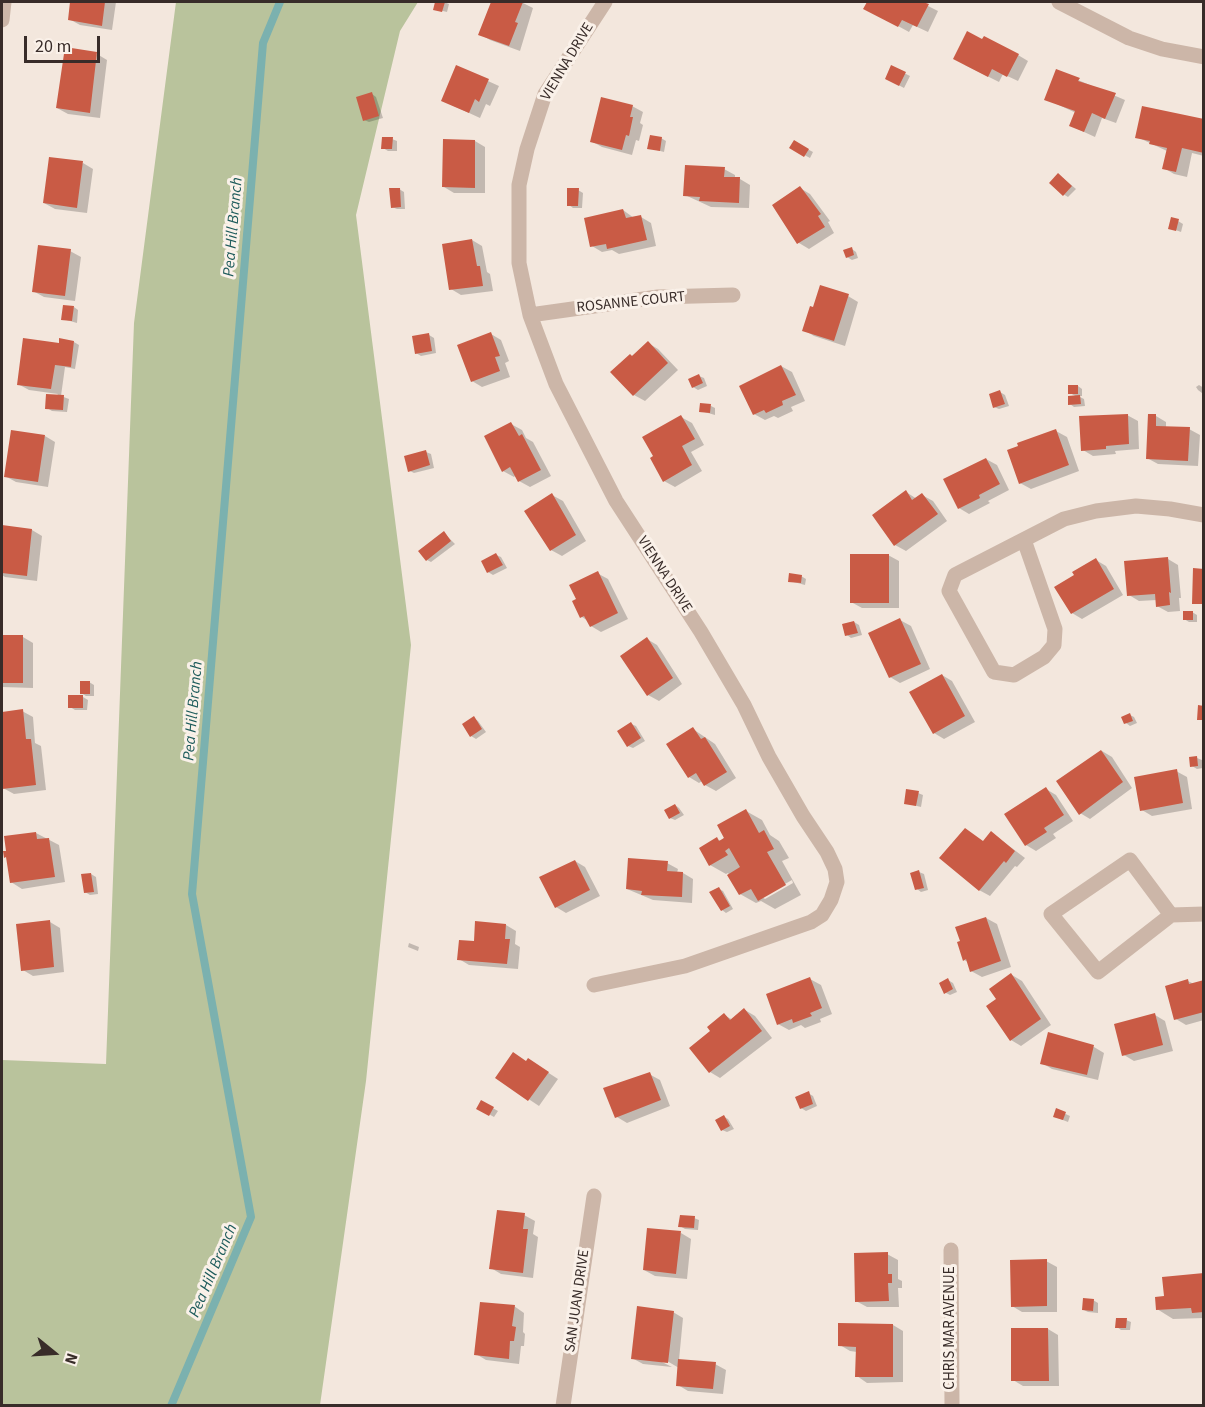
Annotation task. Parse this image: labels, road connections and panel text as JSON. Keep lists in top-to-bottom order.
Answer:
{
  "streets": {
    "street": [
      "VIENNA DRIVE",
      "ROSANNE COURT",
      "SAN JUAN DRIVE",
      "CHRIS MAR AVENUE"
    ]
  },
  "crossings": [
    ["VIENNA DRIVE", "ROSANNE COURT"]
  ],
  "water": ["Pea Hill Branch"],
  "scale_bar": "20 m",
  "north": "right"
}
